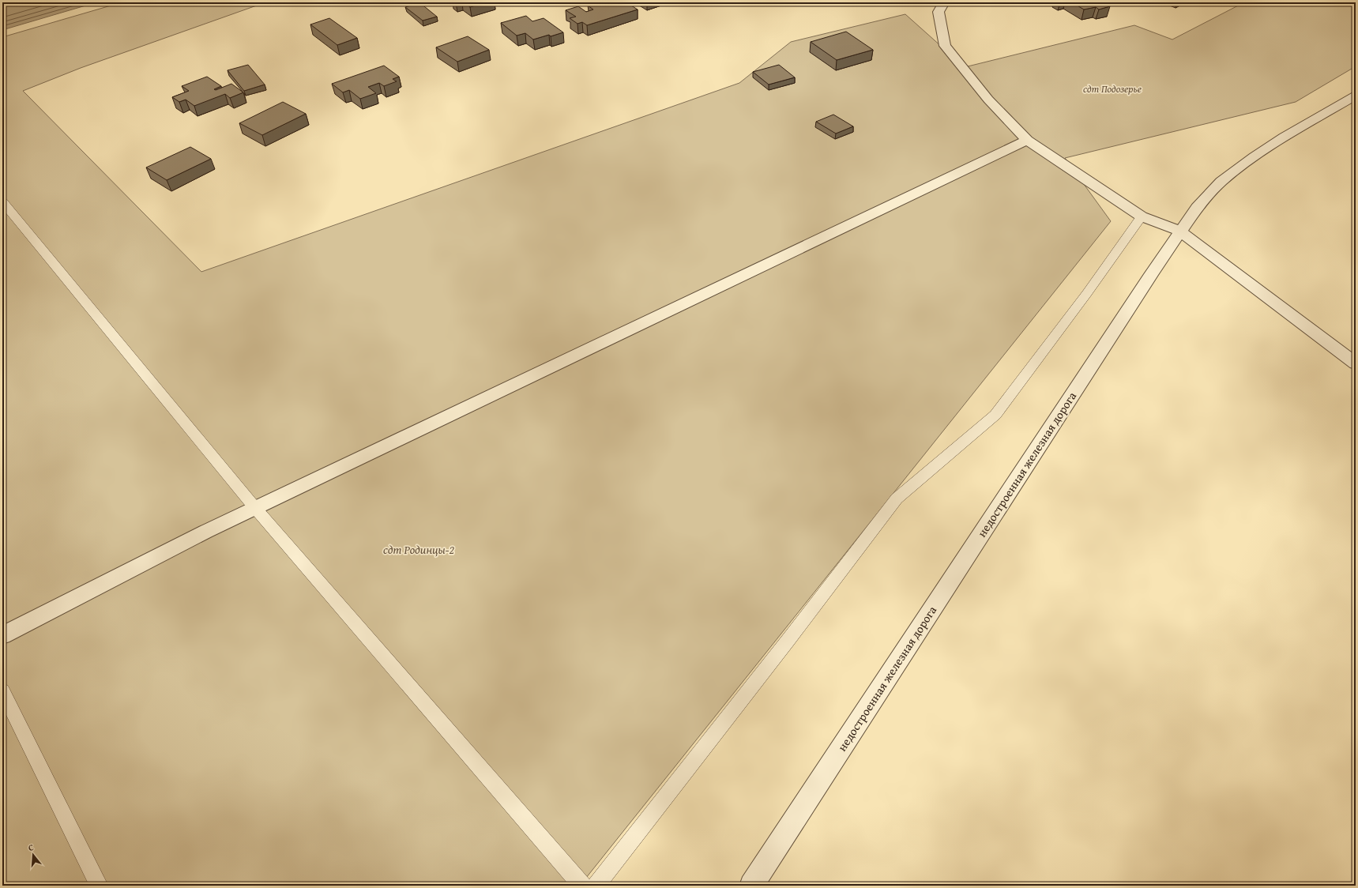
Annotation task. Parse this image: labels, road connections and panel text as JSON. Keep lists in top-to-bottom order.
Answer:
{
  "streets": {
    "street": ["недостроенная железная дорога"]
  },
  "parks": ["сдт Подозерье", "сдт Родинцы-2"],
  "north": "top"
}
